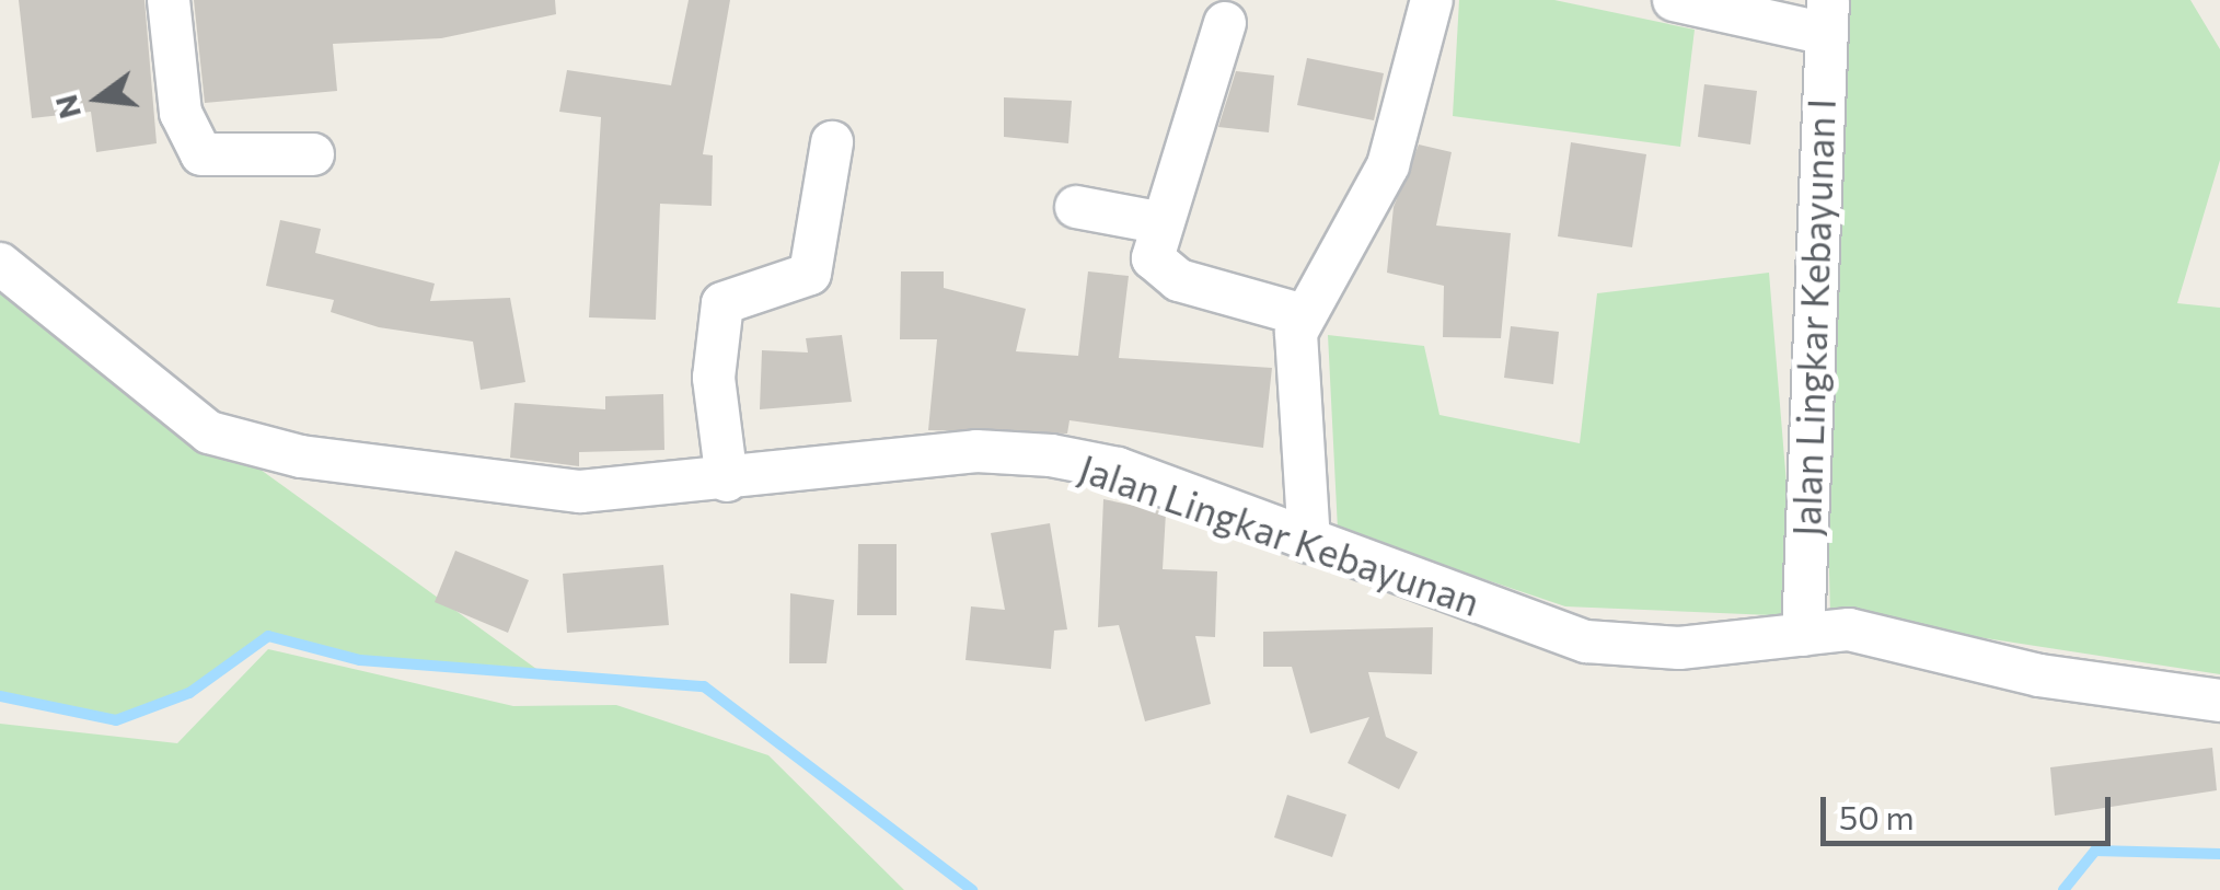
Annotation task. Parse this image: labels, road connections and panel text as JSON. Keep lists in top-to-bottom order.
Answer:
{
  "streets": {
    "street": ["Jalan Lingkar Kebayunan I", "Jalan Lingkar Kebayunan"]
  },
  "crossings": [
    ["Jalan Lingkar Kebayunan I", "Jalan Lingkar Kebayunan"]
  ],
  "scale_bar": "50 m",
  "north": "left"
}
